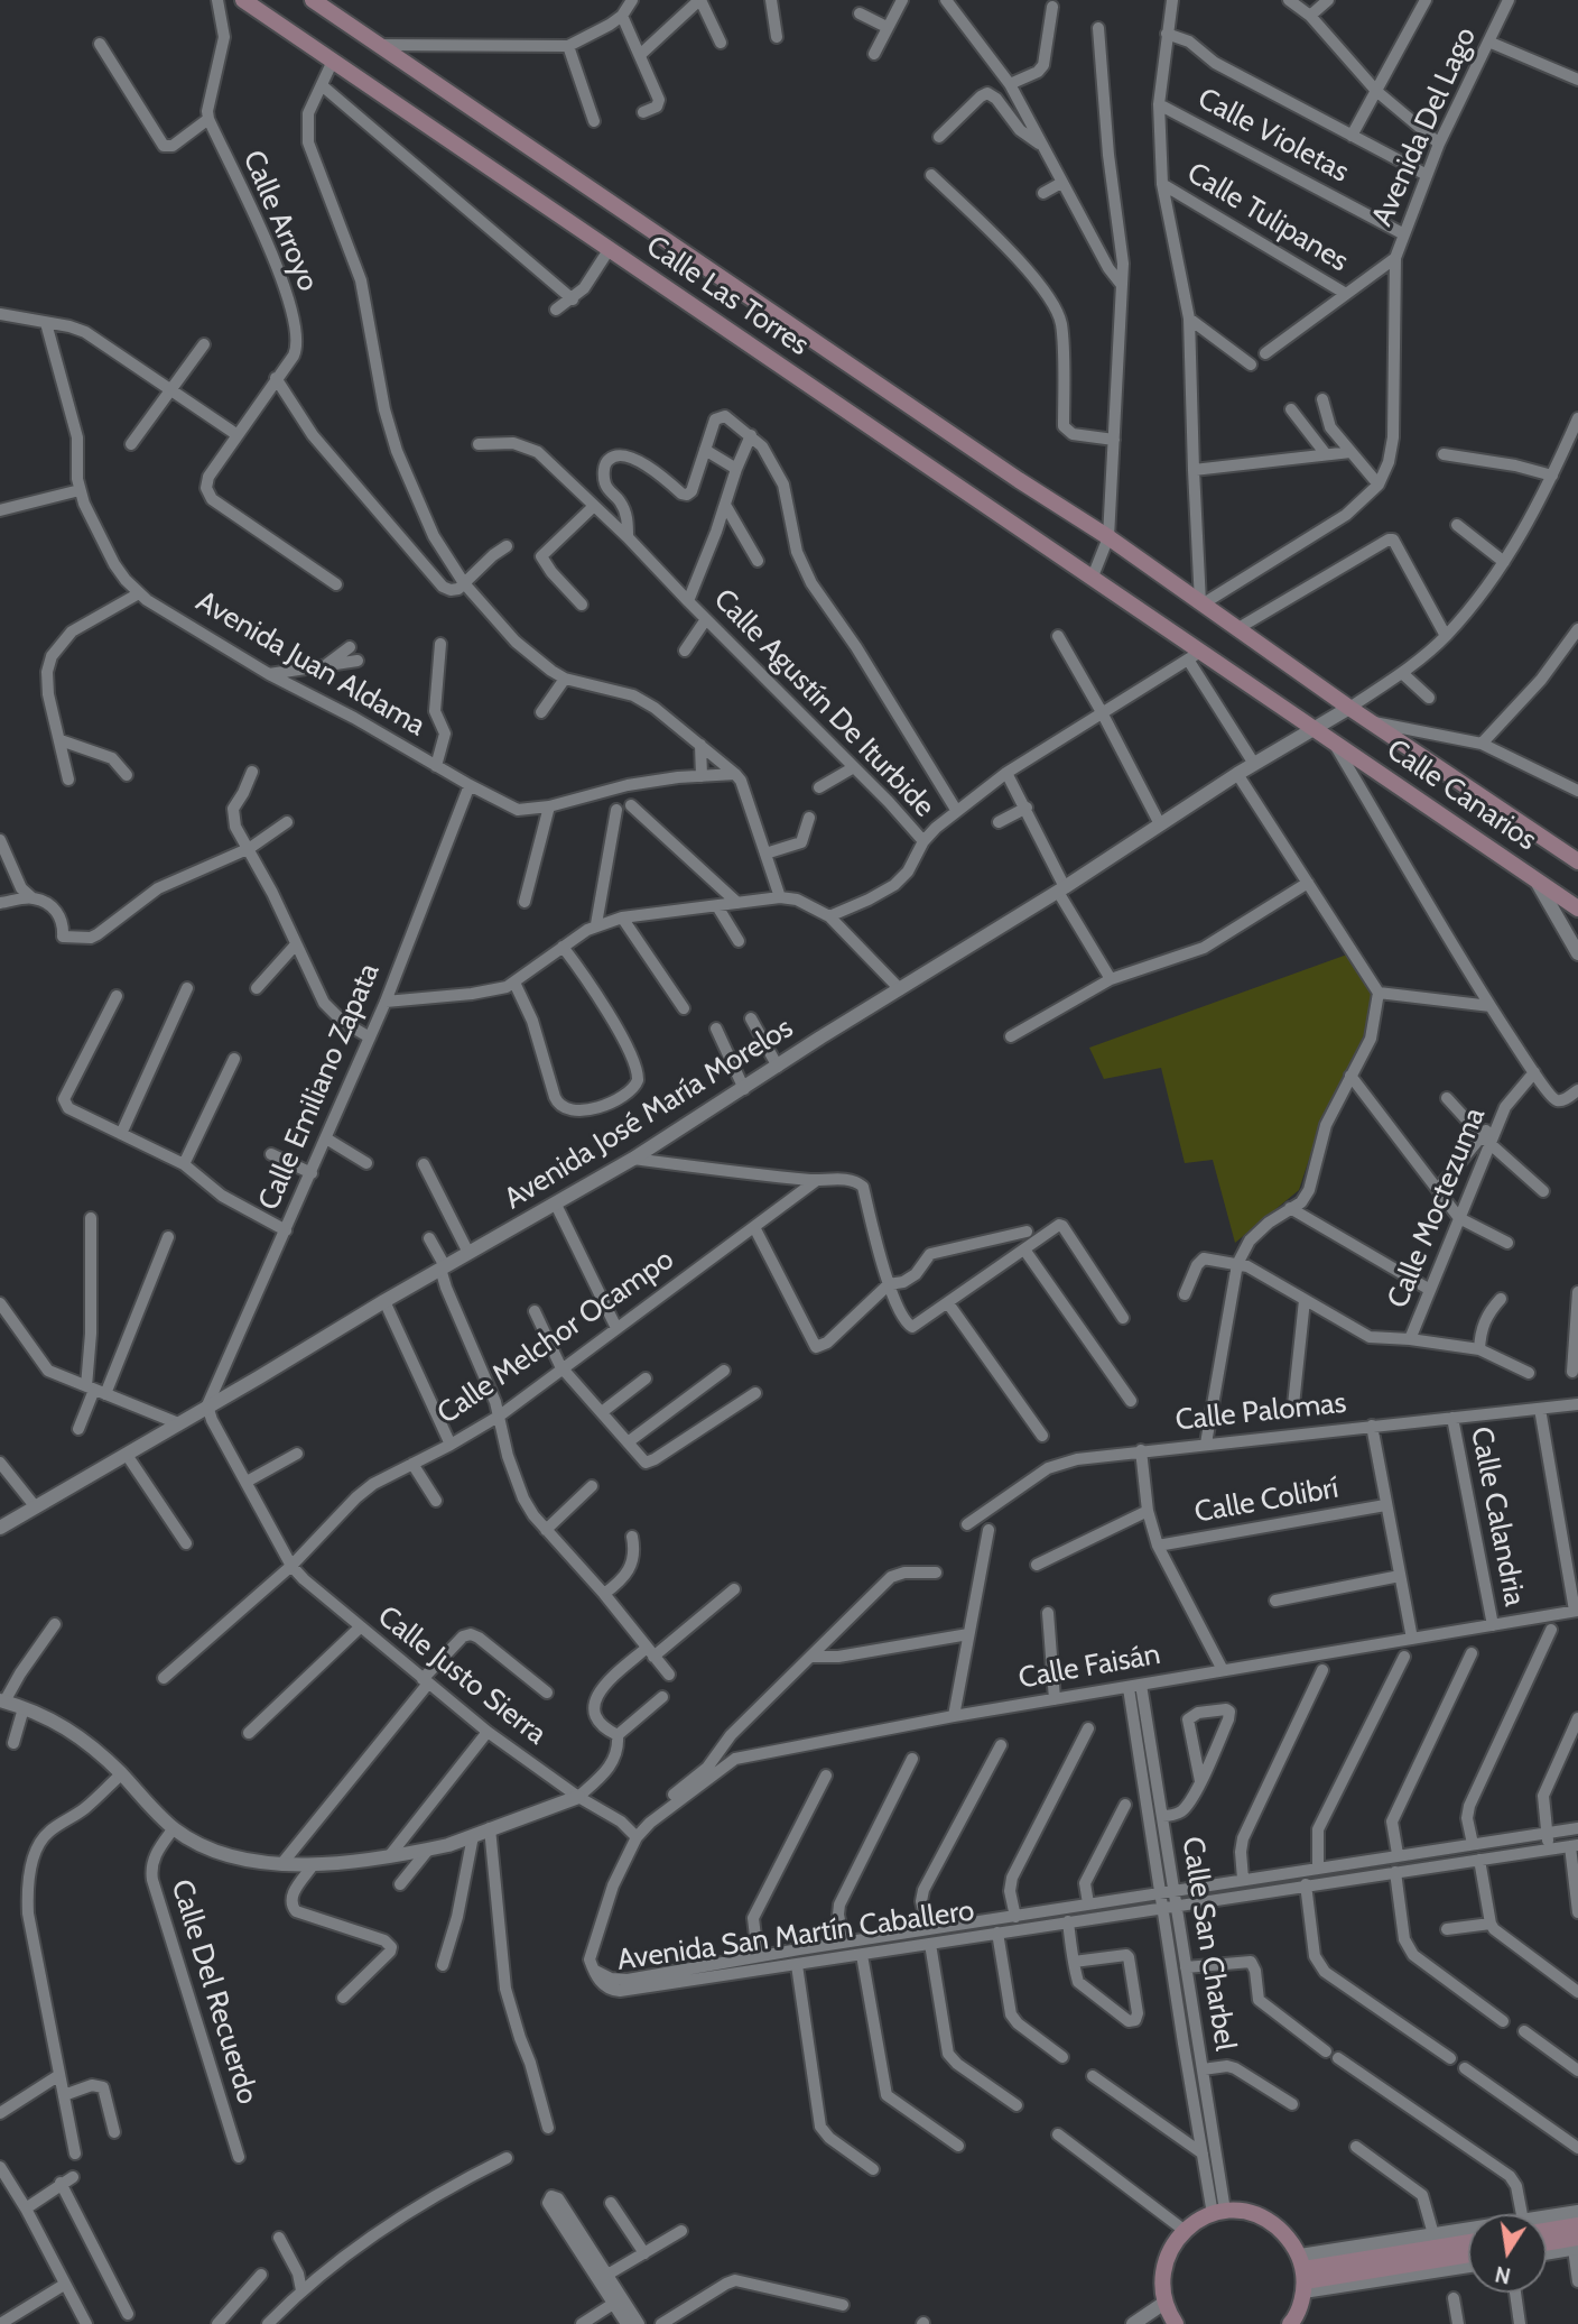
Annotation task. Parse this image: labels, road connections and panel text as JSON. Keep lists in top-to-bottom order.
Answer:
{
  "streets": {
    "main road": ["Calle Las Torres", "Calle Canarios"],
    "street": [
      "Avenida Del Lago",
      "Calle Violetas",
      "Calle Tulipanes",
      "Calle Arroyo",
      "Avenida Juan Aldama",
      "Calle Agustín De Iturbide",
      "Calle Emiliano Zapata",
      "Avenida José María Morelos",
      "Calle Moctezuma",
      "Calle Melchor Ocampo",
      "Calle Palomas",
      "Calle Colibrí",
      "Calle Calandria",
      "Calle Faisán",
      "Calle Justo Sierra",
      "Avenida San Martín Caballero",
      "Calle San Charbel",
      "Calle Del Recuerdo"
    ]
  },
  "crossings": [
    ["Avenida Del Lago", "Calle Violetas"],
    ["Avenida Del Lago", "Calle Las Torres"],
    ["Calle Las Torres", "Calle Agustín De Iturbide"],
    ["Calle Las Torres", "Calle Canarios"],
    ["Avenida Juan Aldama", "Calle Emiliano Zapata"],
    ["Calle Agustín De Iturbide", "Calle Canarios"],
    ["Calle Canarios", "Avenida José María Morelos"],
    ["Calle Emiliano Zapata", "Avenida José María Morelos"],
    ["Calle Emiliano Zapata", "Calle Justo Sierra"],
    ["Avenida José María Morelos", "Calle Justo Sierra"],
    ["Calle Melchor Ocampo", "Calle Justo Sierra"],
    ["Calle Palomas", "Calle Calandria"],
    ["Calle Calandria", "Calle Faisán"],
    ["Calle Faisán", "Calle Justo Sierra"],
    ["Calle Faisán", "Calle San Charbel"],
    ["Avenida San Martín Caballero", "Calle San Charbel"]
  ],
  "north": "bottom"
}
